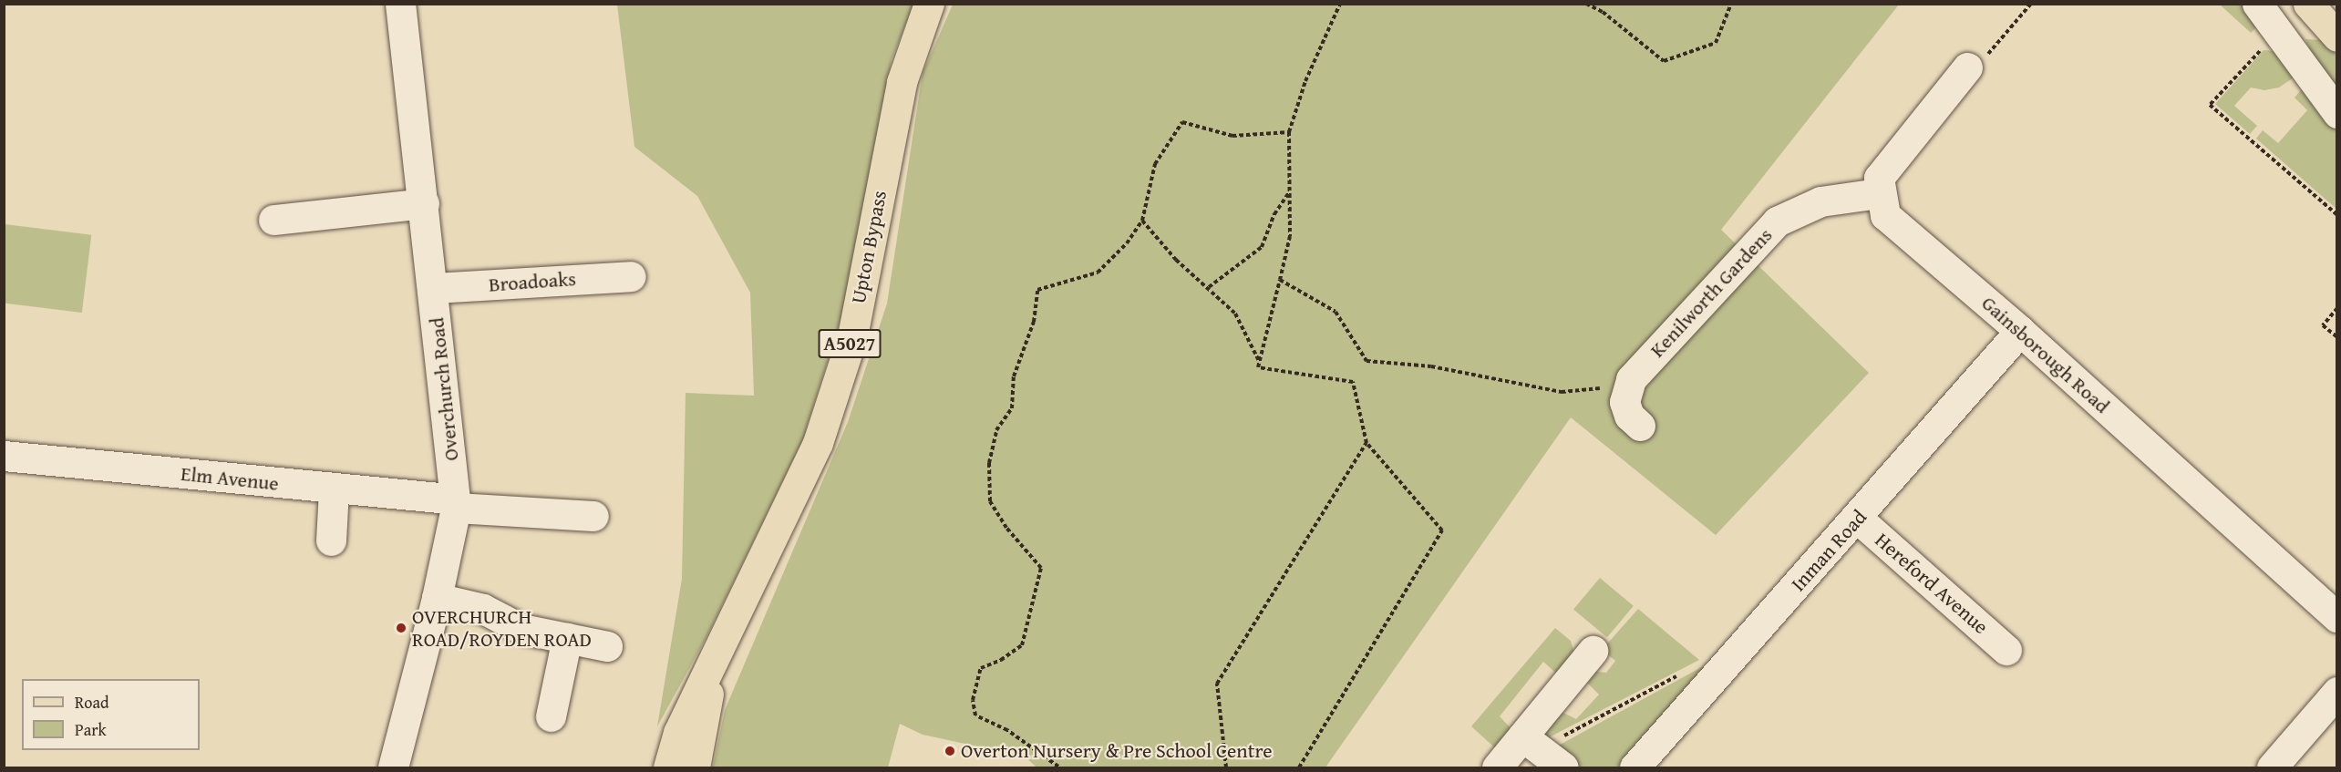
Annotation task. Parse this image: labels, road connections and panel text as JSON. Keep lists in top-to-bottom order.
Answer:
{
  "streets": {
    "main road": ["Upton Bypass", "A5027"],
    "street": [
      "Broadoaks",
      "Kenilworth Gardens",
      "Gainsborough Road",
      "Overchurch Road",
      "Elm Avenue",
      "Inman Road",
      "Hereford Avenue"
    ]
  },
  "crossings": [
    ["Broadoaks", "Overchurch Road"],
    ["Kenilworth Gardens", "Gainsborough Road"],
    ["Gainsborough Road", "Inman Road"],
    ["Overchurch Road", "Elm Avenue"],
    ["Inman Road", "Hereford Avenue"]
  ],
  "places": ["OVERCHURCH ROAD/ROYDEN ROAD", "Overton Nursery & Pre School Centre"],
  "legend": ["Road", "Park"]
}
